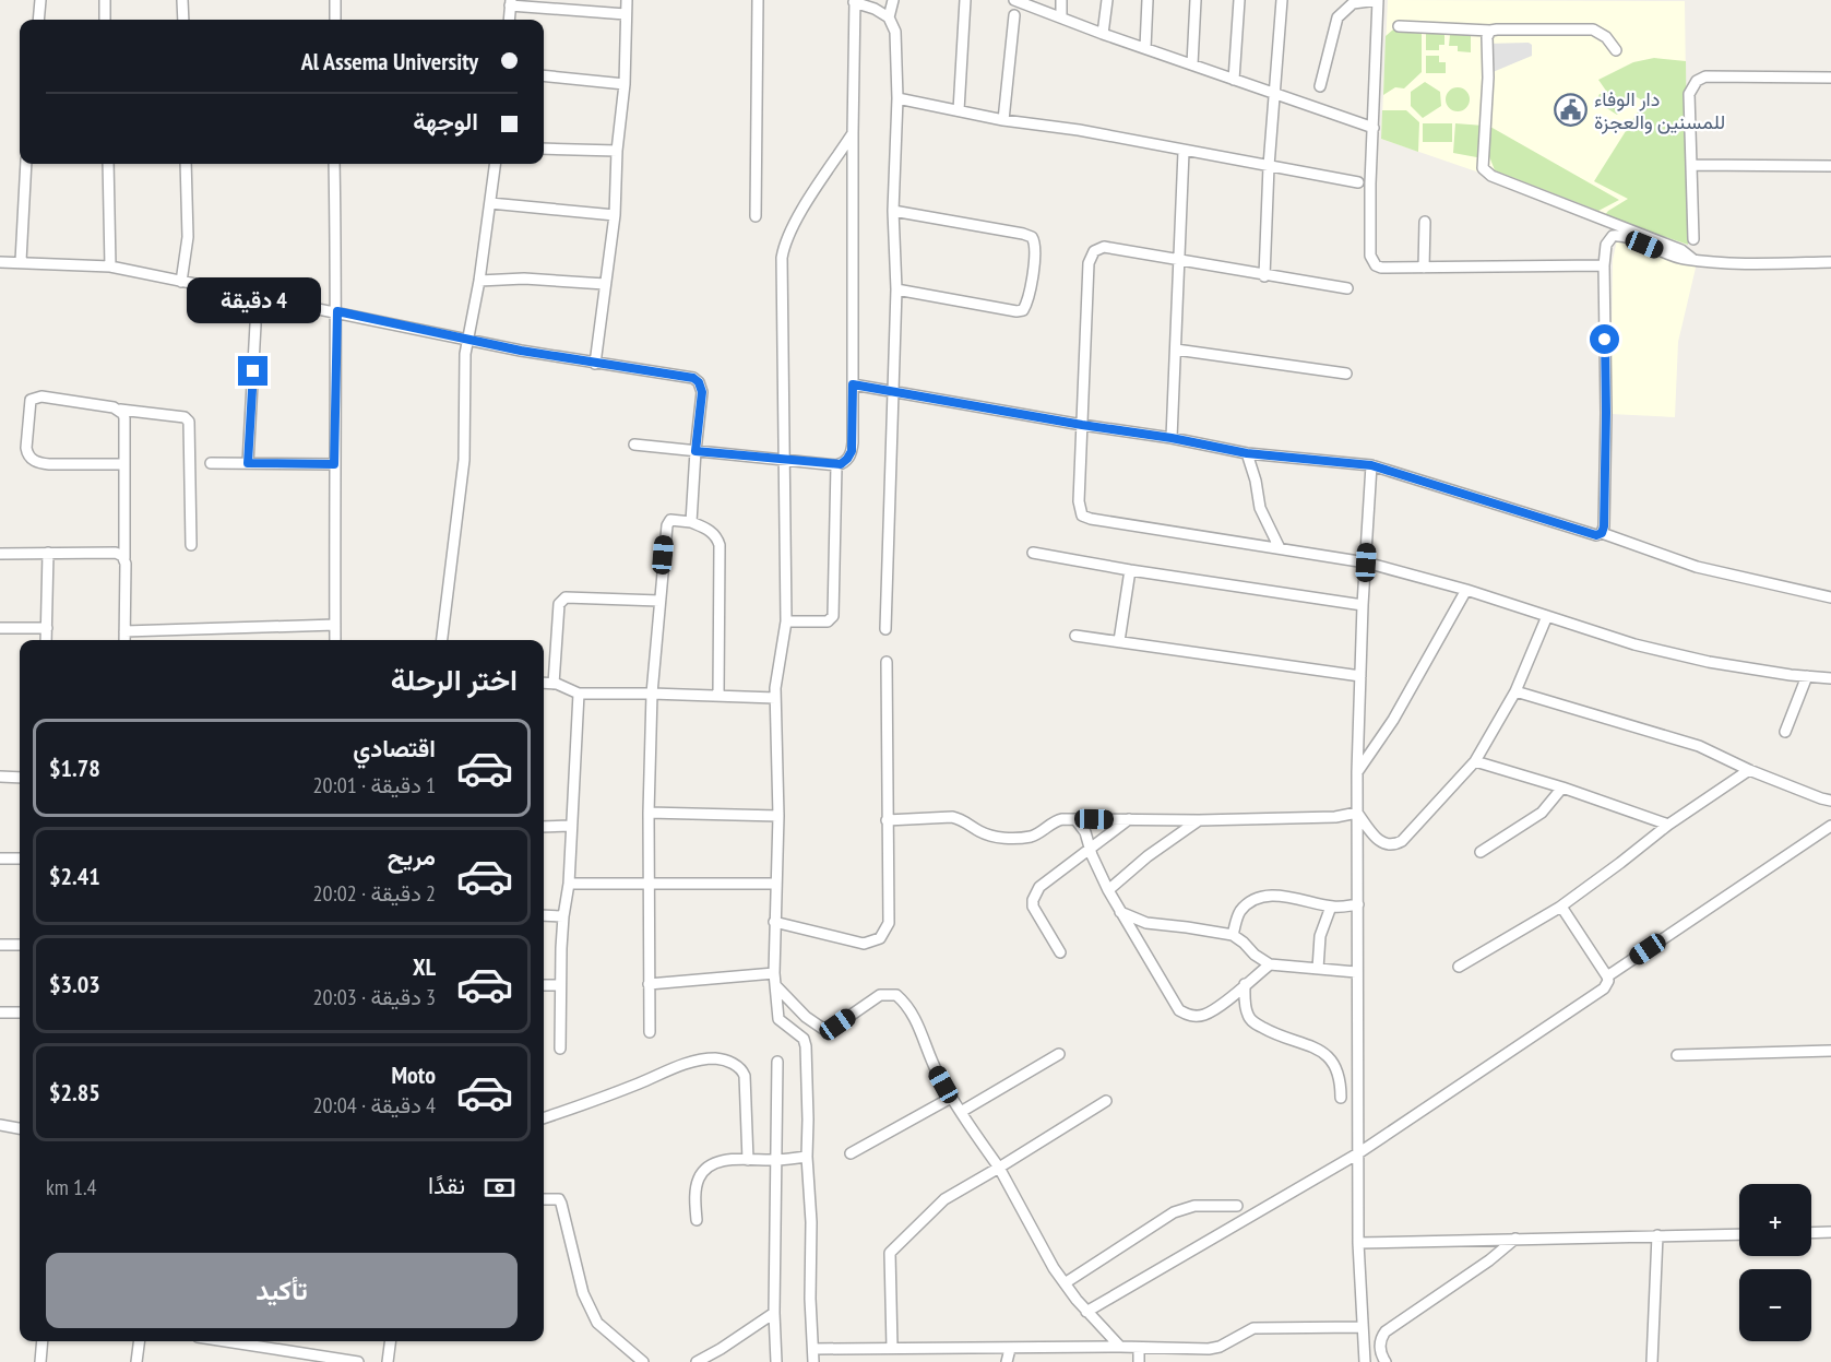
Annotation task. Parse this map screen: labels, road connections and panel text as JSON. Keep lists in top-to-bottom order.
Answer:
{
  "places": {
    "public building": ["دار الوفاء للمسنين والعجزة"]
  },
  "page": {
    "banner": ["Al Assema University", "الوجهة"],
    "bubble": "4 دقيقة",
    "heading": "اختر الرحلة",
    "list": [
      {
        "name": "اقتصادي",
        "note": "1 دقيقة · 20:01",
        "value": "$1.78"
      },
      {
        "name": "مريح",
        "note": "2 دقيقة · 20:02",
        "value": "$2.41"
      },
      {
        "name": "XL",
        "note": "3 دقيقة · 20:03",
        "value": "$3.03"
      },
      {
        "name": "Moto",
        "note": "4 دقيقة · 20:04",
        "value": "$2.85"
      }
    ],
    "pay": ["نقدًا", "1.4 km"],
    "map_buttons": ["+", "−"],
    "buttons": "تأكيد"
  }
}
